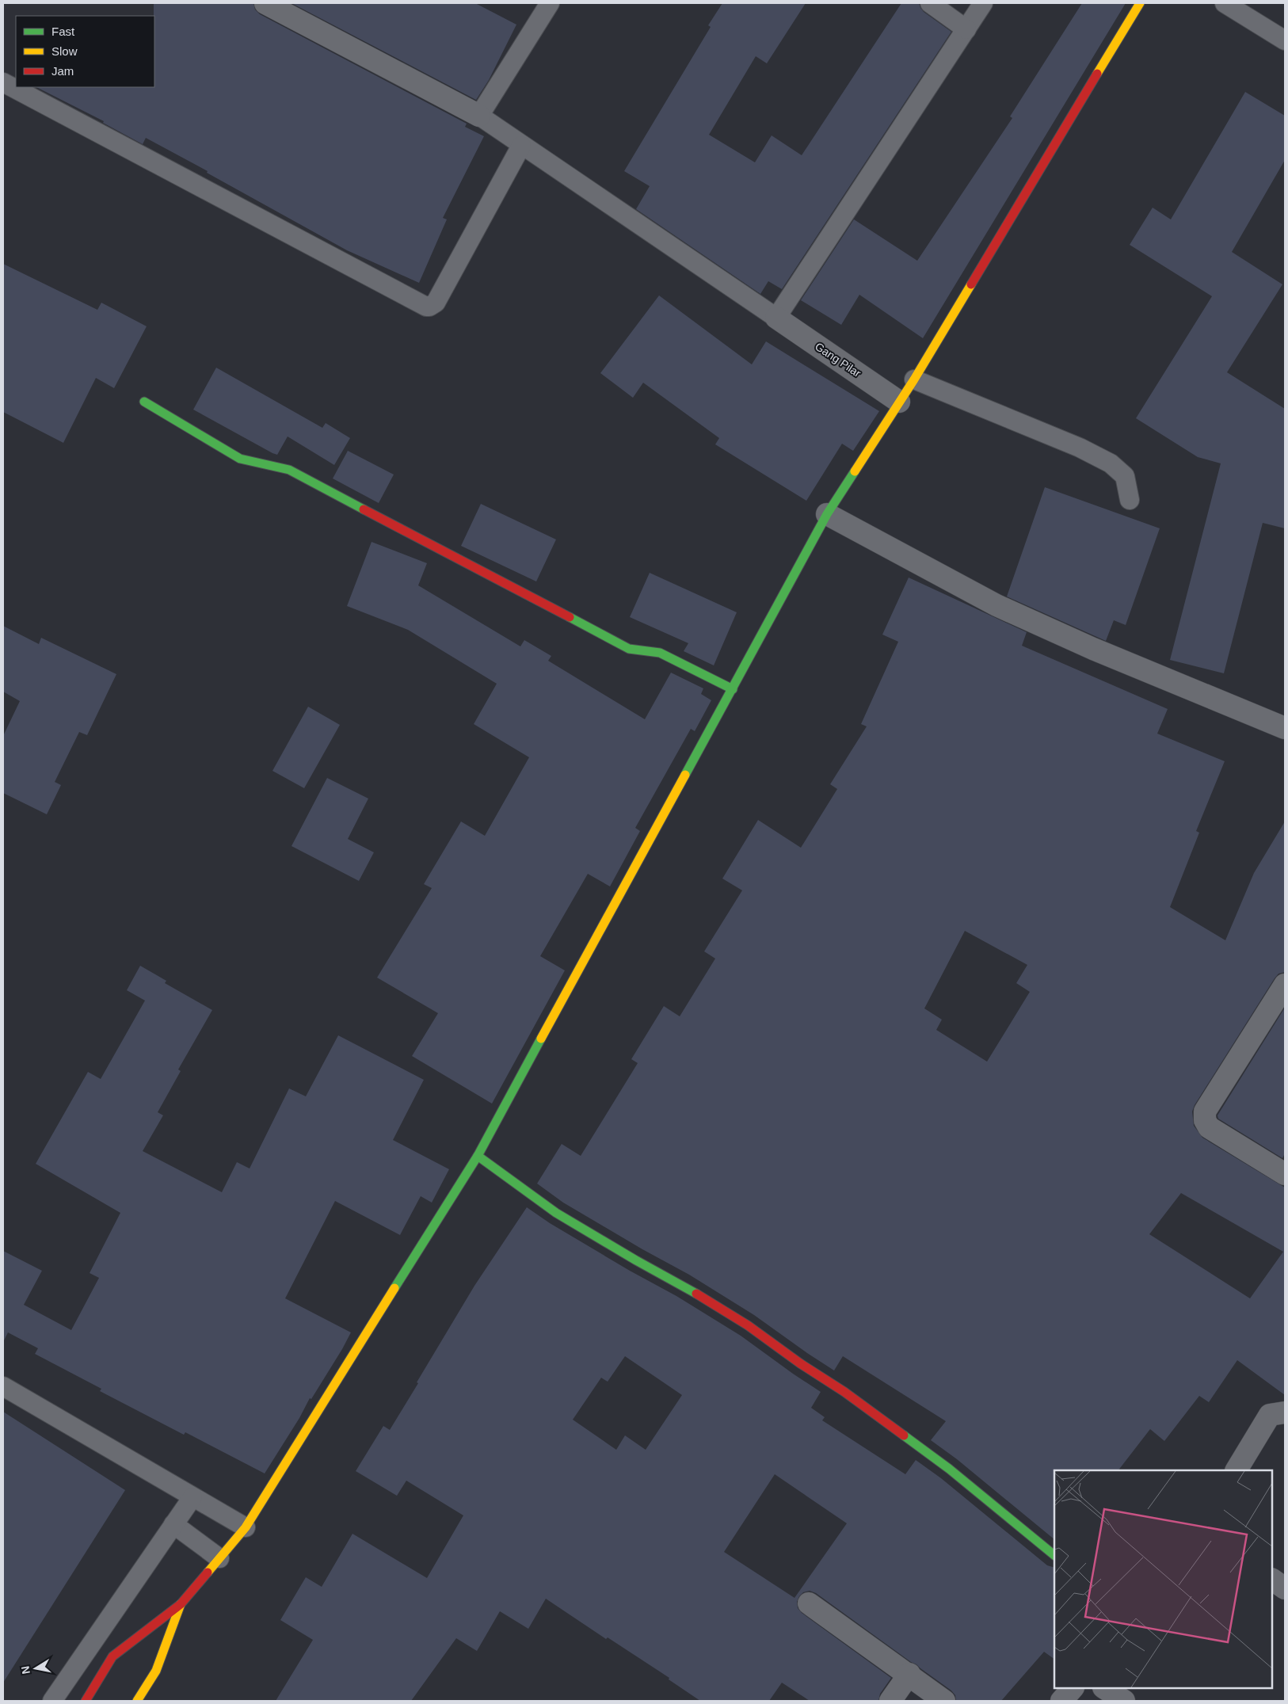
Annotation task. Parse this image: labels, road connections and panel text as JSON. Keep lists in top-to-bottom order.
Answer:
{
  "streets": {
    "street": ["Gang Pilar"]
  },
  "legend": ["Fast", "Slow", "Jam"],
  "north": "left"
}
